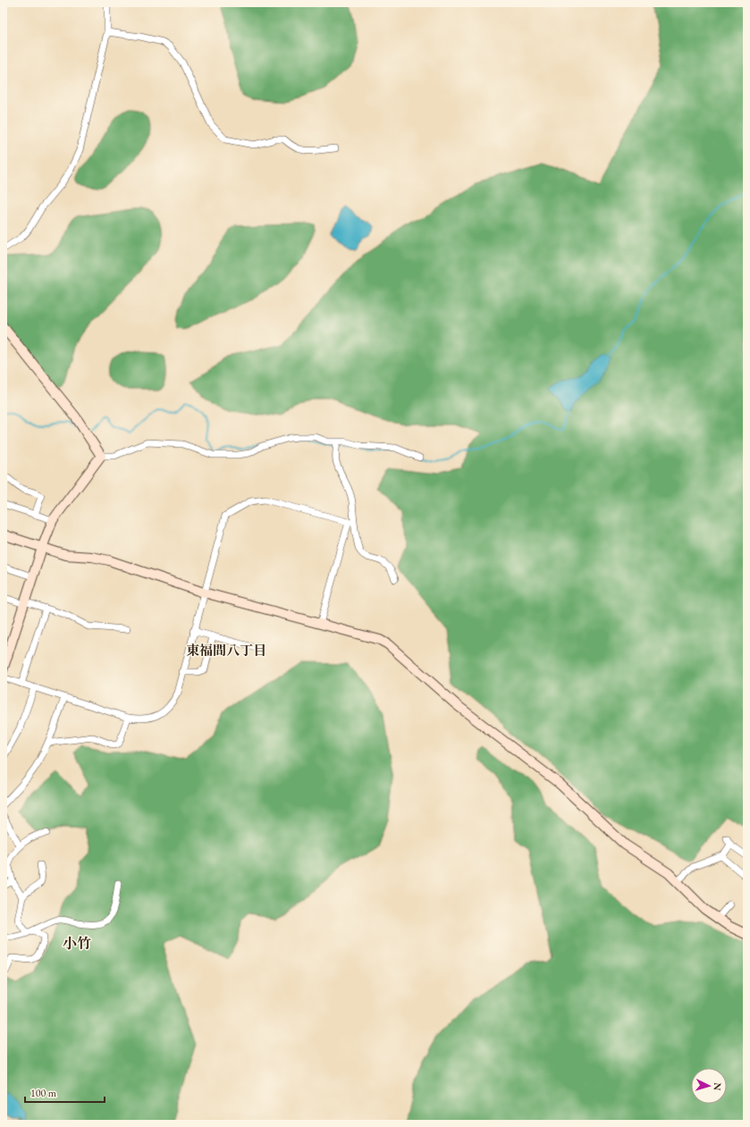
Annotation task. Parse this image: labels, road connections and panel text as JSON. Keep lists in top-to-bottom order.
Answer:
{
  "districts": ["東福間八丁目", "小竹"],
  "scale_bar": "100 m",
  "north": "right"
}
